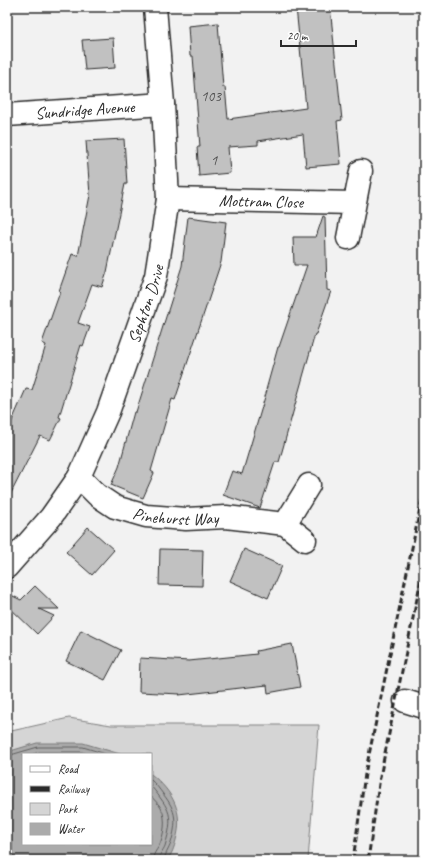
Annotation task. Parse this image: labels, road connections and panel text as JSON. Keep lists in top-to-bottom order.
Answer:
{
  "streets": {
    "street": [
      "Sundridge Avenue",
      "Mottram Close",
      "Sephton Drive",
      "Pinehurst Way"
    ]
  },
  "crossings": [
    ["Sundridge Avenue", "Sephton Drive"],
    ["Mottram Close", "Sephton Drive"],
    ["Sephton Drive", "Pinehurst Way"]
  ],
  "house_numbers": ["103", "1"],
  "legend": [
    "Road",
    "Railway",
    "Park",
    "Water"
  ],
  "scale_bar": "20 m"
}
